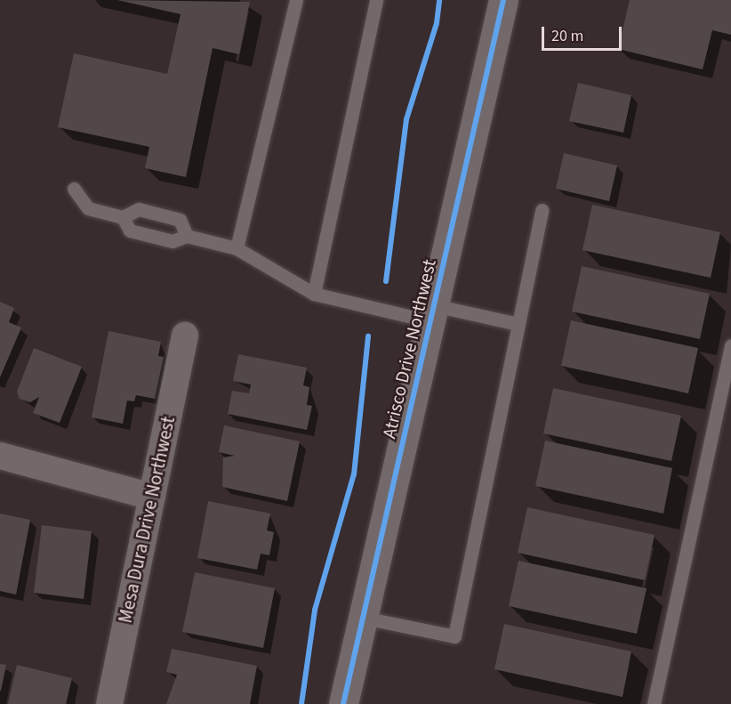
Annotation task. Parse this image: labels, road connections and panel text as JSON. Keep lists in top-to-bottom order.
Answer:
{
  "streets": {
    "street": ["Atrisco Drive Northwest", "Mesa Dura Drive Northwest"]
  },
  "scale_bar": "20 m"
}
